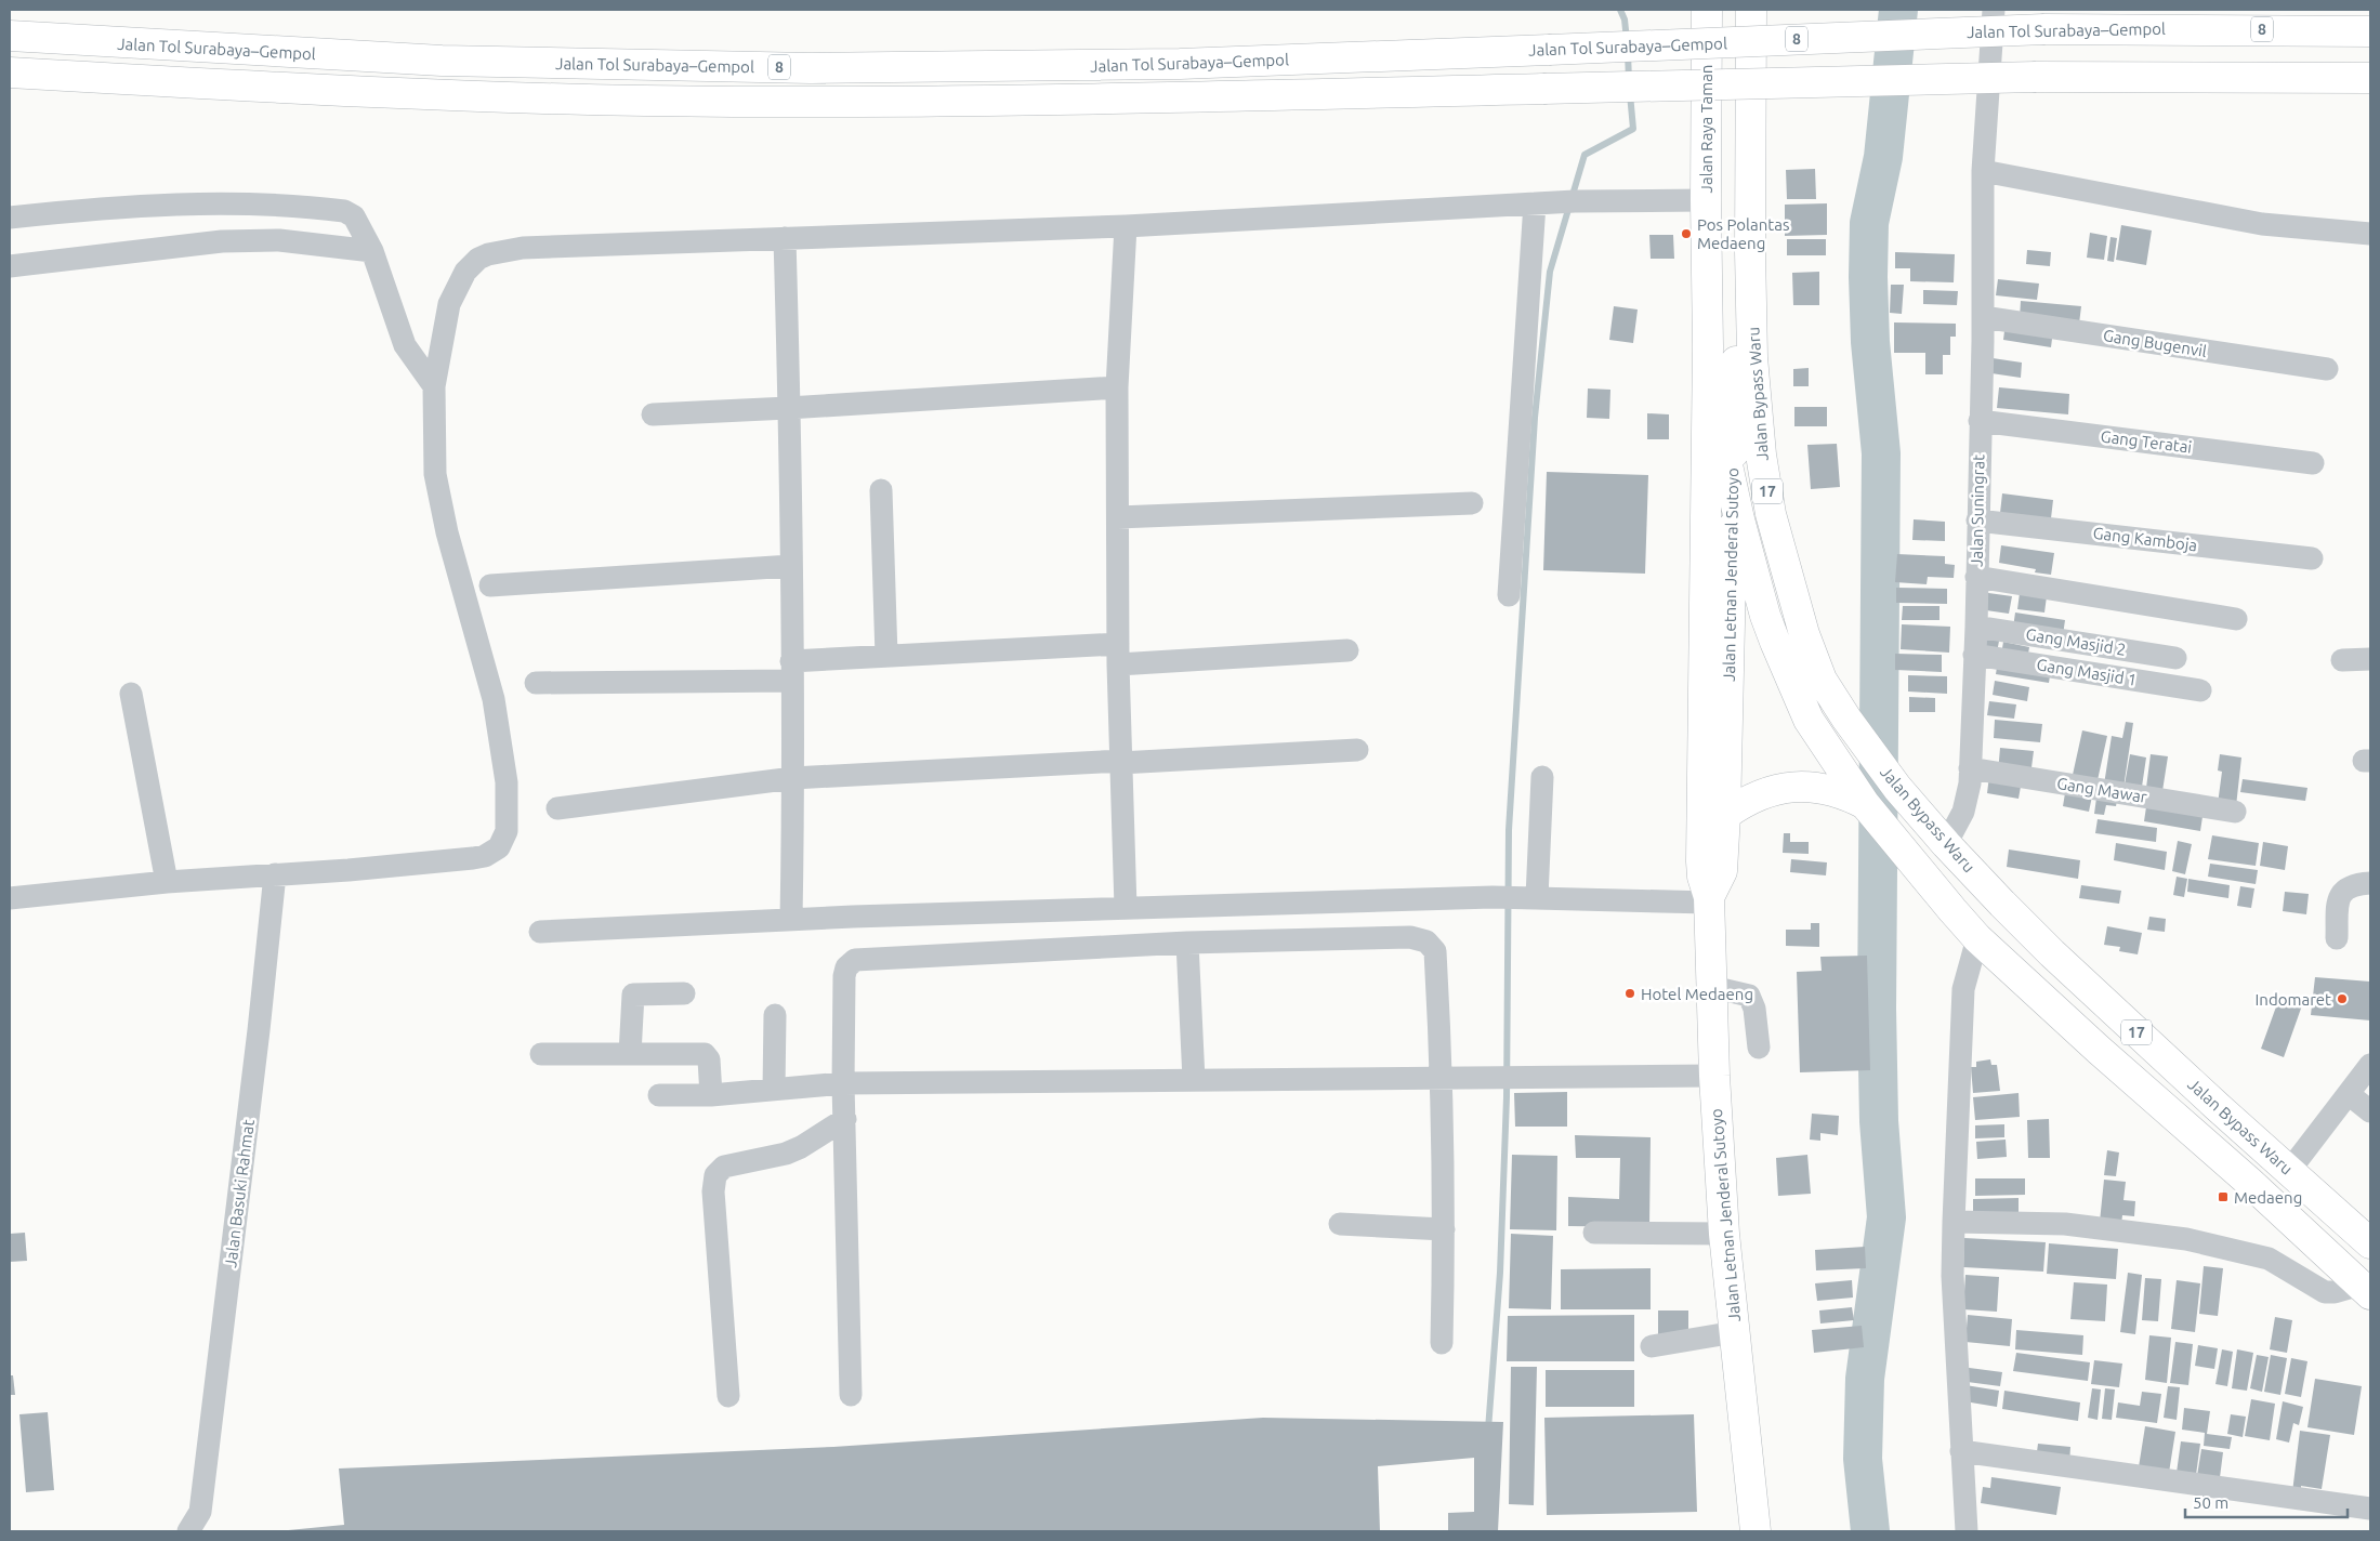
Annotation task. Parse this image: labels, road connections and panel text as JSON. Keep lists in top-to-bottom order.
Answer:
{
  "streets": {
    "highway": [
      "8",
      "Jalan Tol Surabaya–Gempol",
      "Jalan Raya Taman",
      "Jalan Bypass Waru",
      "17",
      "Jalan Letnan Jenderal Sutoyo"
    ],
    "street": [
      "Gang Bugenvil",
      "Gang Teratai",
      "Jalan Suningrat",
      "Gang Kamboja",
      "Gang Masjid 2",
      "Gang Masjid 1",
      "Gang Mawar",
      "Jalan Basuki Rahmat"
    ]
  },
  "crossings": [
    ["Jalan Raya Taman", "17"],
    ["Jalan Raya Taman", "Jalan Letnan Jenderal Sutoyo"],
    ["Gang Bugenvil", "Jalan Suningrat"],
    ["Jalan Bypass Waru", "17"],
    ["Jalan Bypass Waru", "Jalan Suningrat"],
    ["Jalan Bypass Waru", "Jalan Letnan Jenderal Sutoyo"],
    ["Gang Teratai", "Jalan Suningrat"],
    ["17", "Jalan Letnan Jenderal Sutoyo"],
    ["Jalan Suningrat", "Gang Kamboja"],
    ["Jalan Suningrat", "Gang Masjid 2"],
    ["Jalan Suningrat", "Gang Masjid 1"],
    ["Jalan Suningrat", "Gang Mawar"]
  ],
  "places": {
    "other": ["Pos Polantas Medaeng", "Hotel Medaeng", "Indomaret"],
    "transit": ["Medaeng"]
  },
  "scale_bar": "50 m"
}
